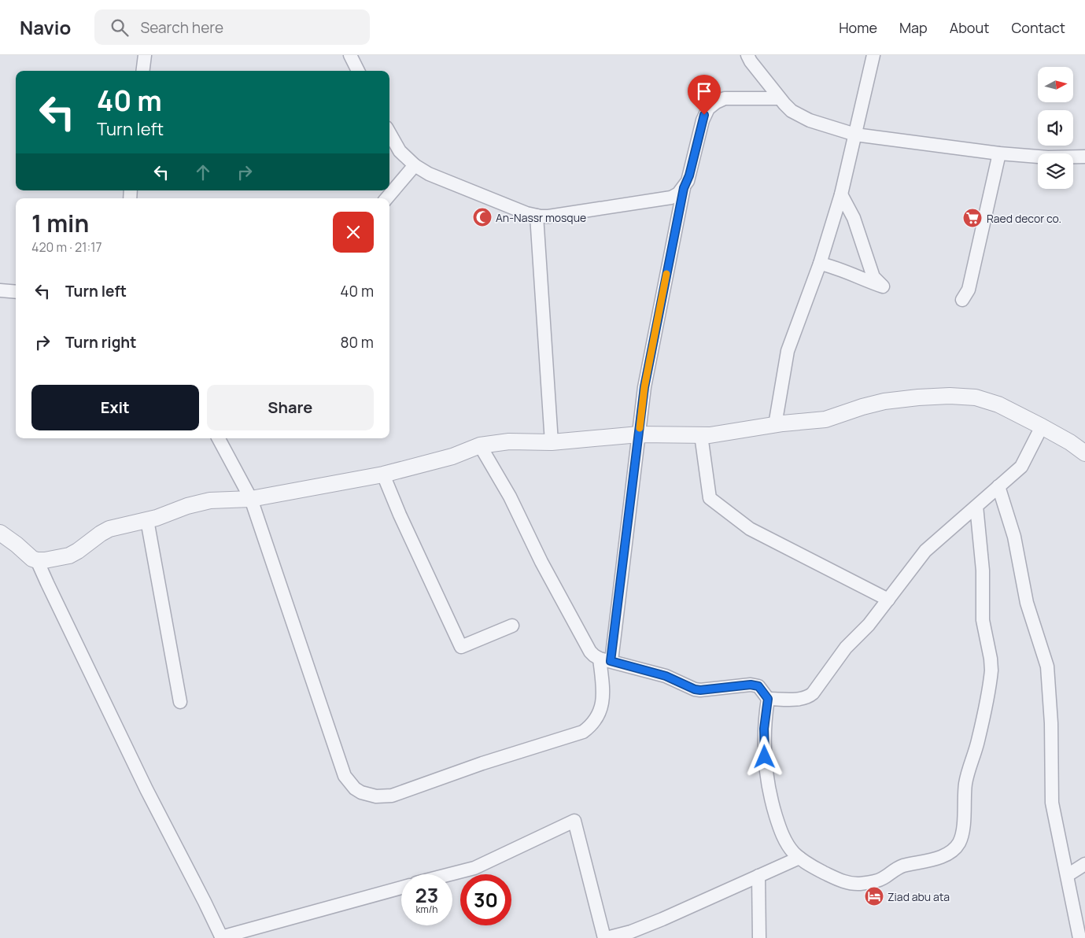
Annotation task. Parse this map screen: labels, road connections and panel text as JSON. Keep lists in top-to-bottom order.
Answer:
{
  "places": {
    "mosque": ["An-Nassr mosque"],
    "supermarket": ["Raed decor co."],
    "hotel": ["Ziad abu ata"]
  },
  "north": "right",
  "page": {
    "header": "Navio",
    "search": "Search here",
    "nav": [
      "Home",
      "Map",
      "About",
      "Contact"
    ],
    "turn": ["40 m", "Turn left"],
    "heading": ["1 min", "420 m · 21:17"],
    "list": [
      {
        "name": "Turn left",
        "value": "40 m"
      },
      {
        "name": "Turn right",
        "value": "80 m"
      }
    ],
    "buttons": ["Exit", "Share"],
    "speed": "23 km/h",
    "limit": "30"
  }
}
